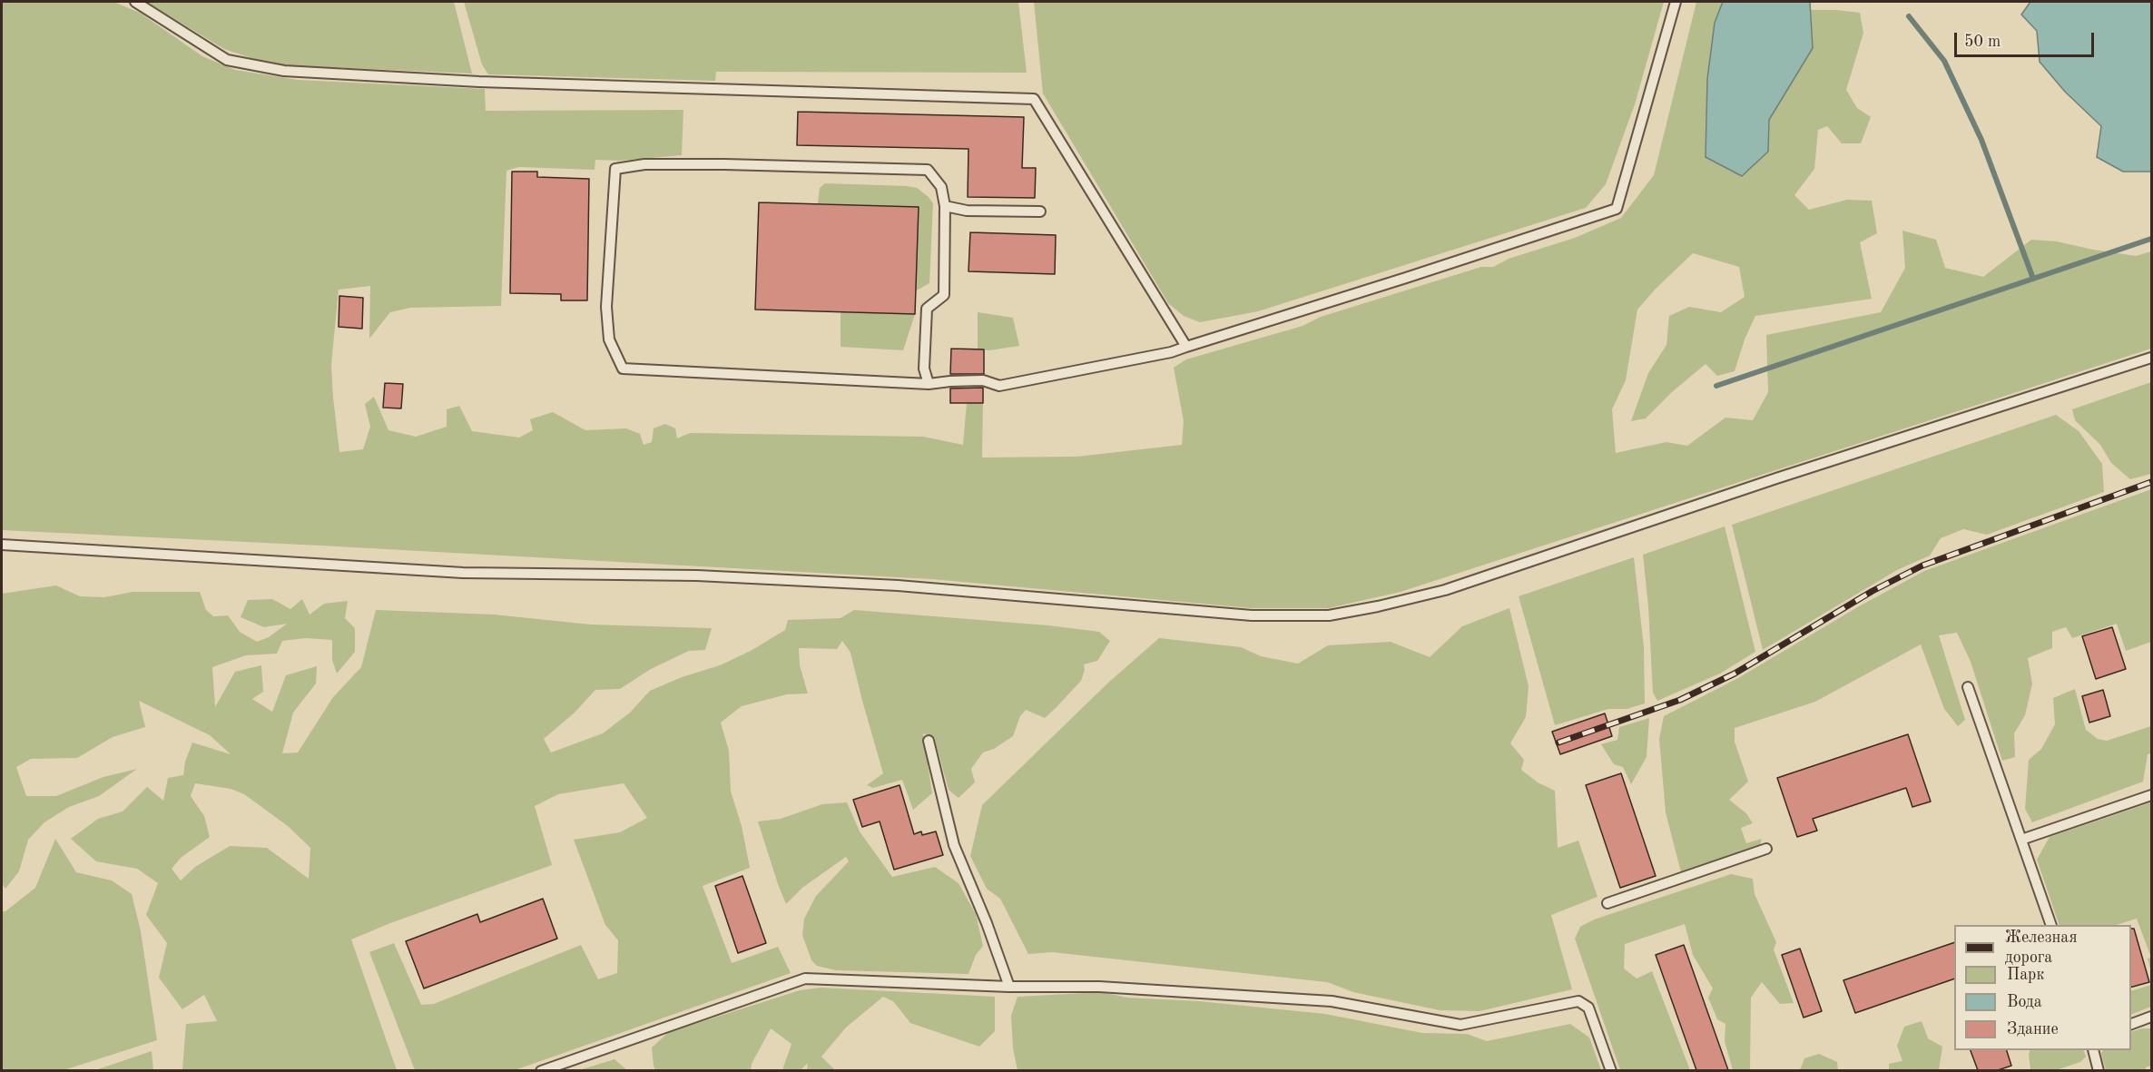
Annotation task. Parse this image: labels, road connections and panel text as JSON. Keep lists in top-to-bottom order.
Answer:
{
  "legend": [
    "Железная дорога",
    "Парк",
    "Вода",
    "Здание"
  ],
  "scale_bar": "50 m"
}
